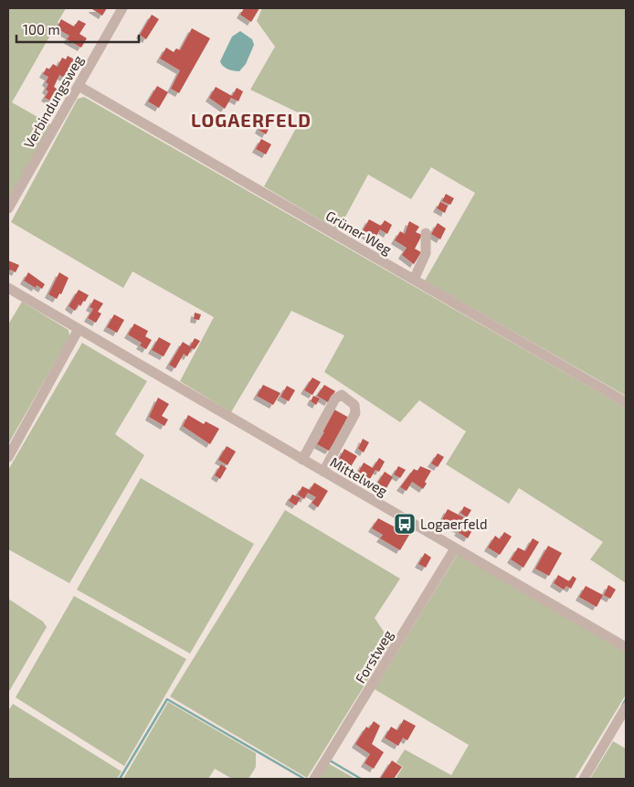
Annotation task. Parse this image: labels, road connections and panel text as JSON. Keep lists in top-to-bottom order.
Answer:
{
  "streets": {
    "street": [
      "Verbindungsweg",
      "Grüner Weg",
      "Mittelweg",
      "Forstweg"
    ]
  },
  "crossings": [
    ["Verbindungsweg", "Grüner Weg"],
    ["Mittelweg", "Forstweg"]
  ],
  "districts": ["LOGAERFELD"],
  "places": {
    "bus stop": ["Logaerfeld"]
  },
  "scale_bar": "100 m"
}
